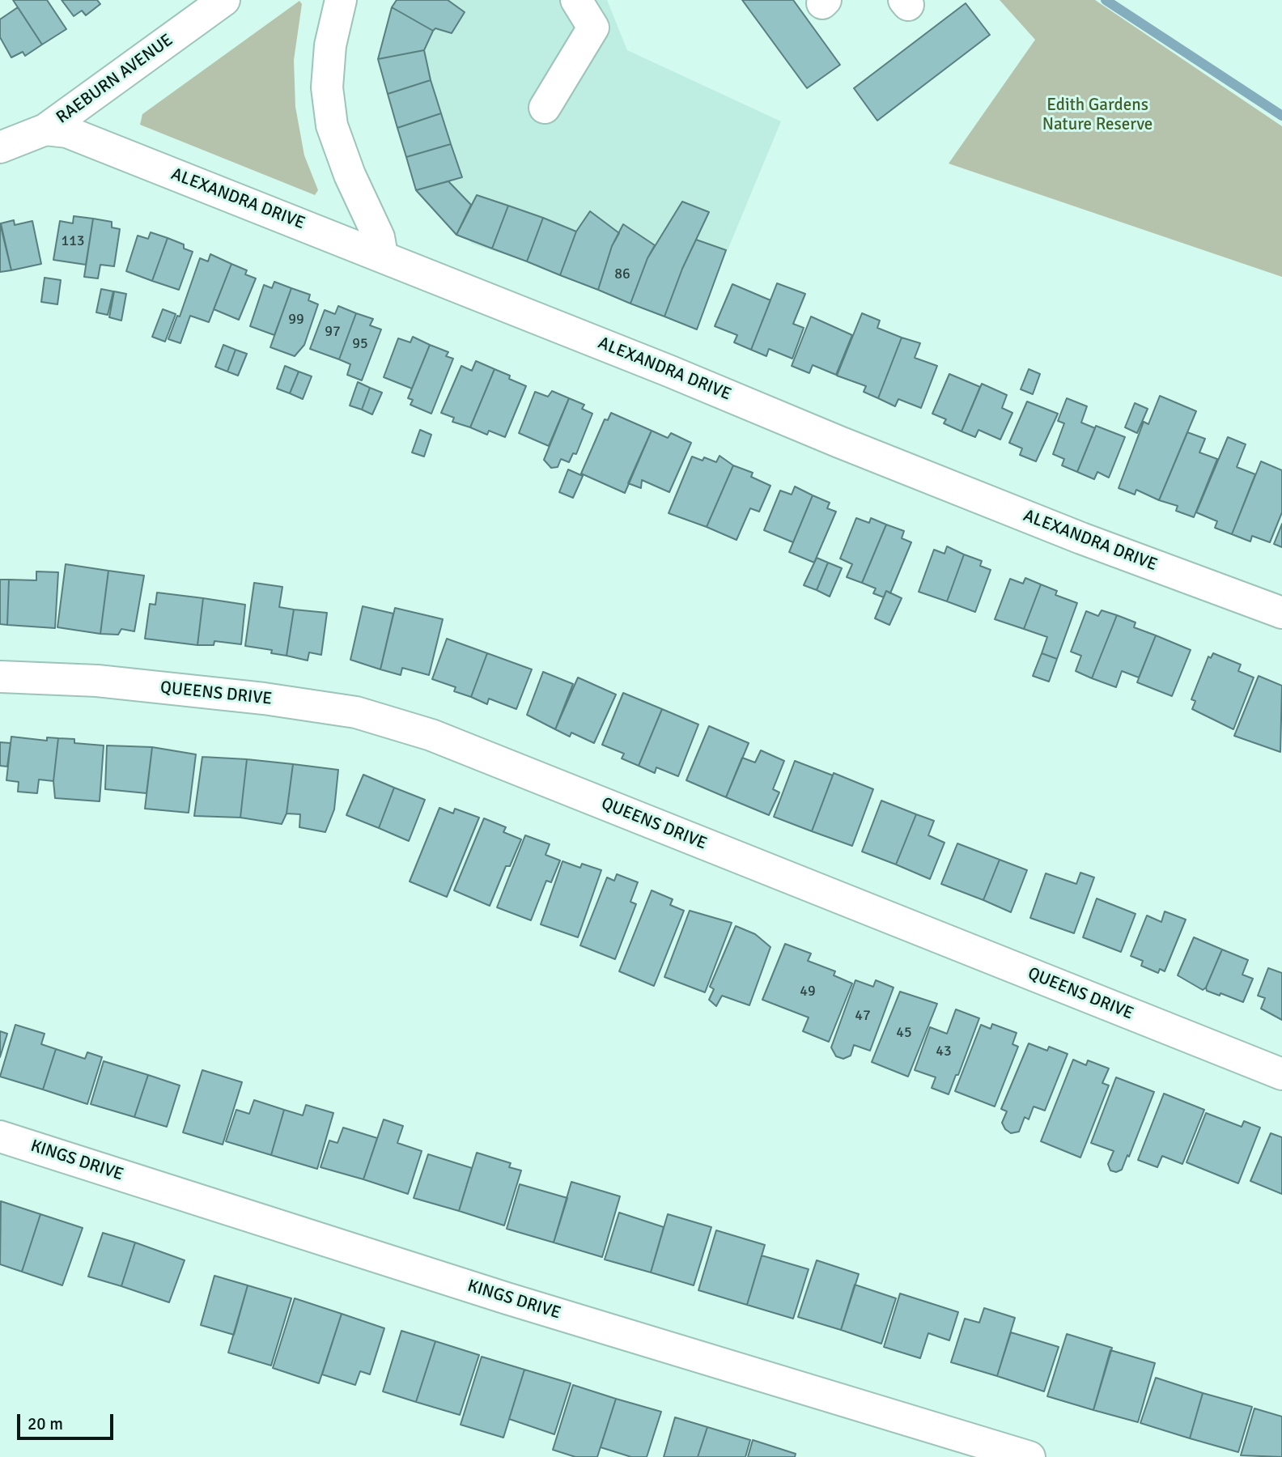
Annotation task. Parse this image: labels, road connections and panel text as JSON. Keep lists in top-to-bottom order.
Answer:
{
  "streets": {
    "street": [
      "RAEBURN AVENUE",
      "ALEXANDRA DRIVE",
      "QUEENS DRIVE",
      "KINGS DRIVE"
    ]
  },
  "crossings": [
    ["RAEBURN AVENUE", "ALEXANDRA DRIVE"]
  ],
  "parks": ["Edith Gardens Nature Reserve"],
  "house_numbers": [
    "113",
    "86",
    "99",
    "97",
    "95",
    "49",
    "47",
    "45",
    "43"
  ],
  "scale_bar": "20 m"
}
